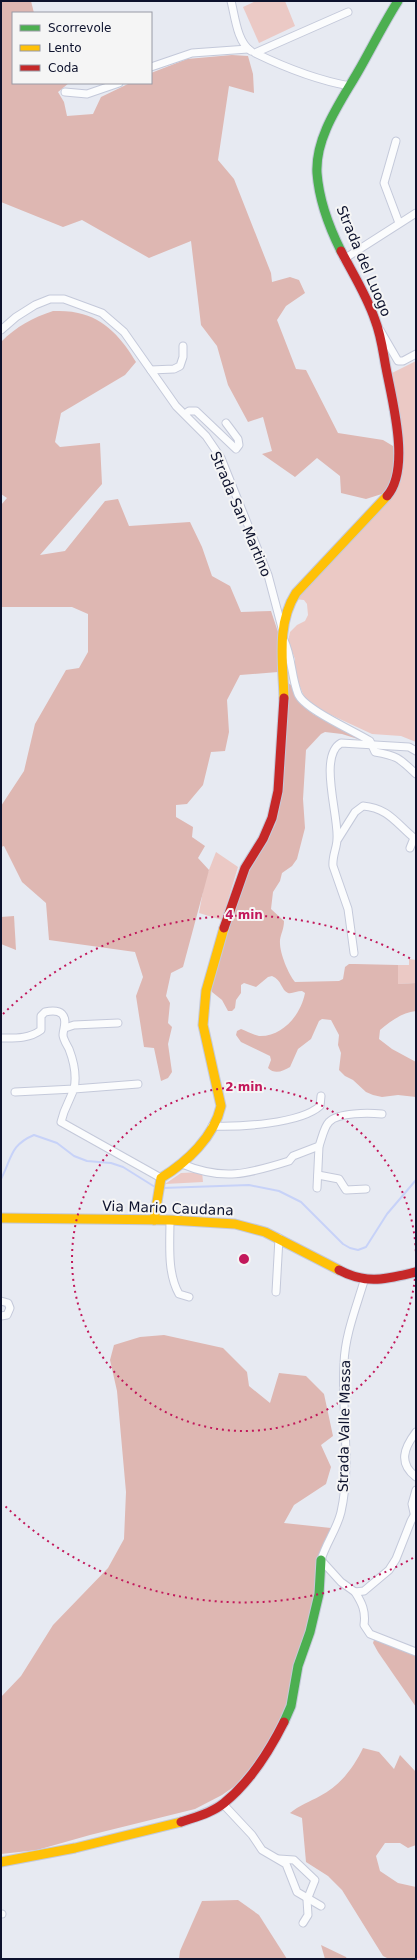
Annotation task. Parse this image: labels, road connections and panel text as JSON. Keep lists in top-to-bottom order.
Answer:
{
  "streets": {
    "street": [
      "Strada del Luogo",
      "Strada San Martino",
      "Via Mario Caudana",
      "Strada Valle Massa"
    ]
  },
  "crossings": [
    ["Strada del Luogo", "Strada San Martino"],
    ["Via Mario Caudana", "Strada Valle Massa"]
  ],
  "legend": ["Scorrevole", "Lento", "Coda"],
  "rings": ["4 min", "2 min"]
}
